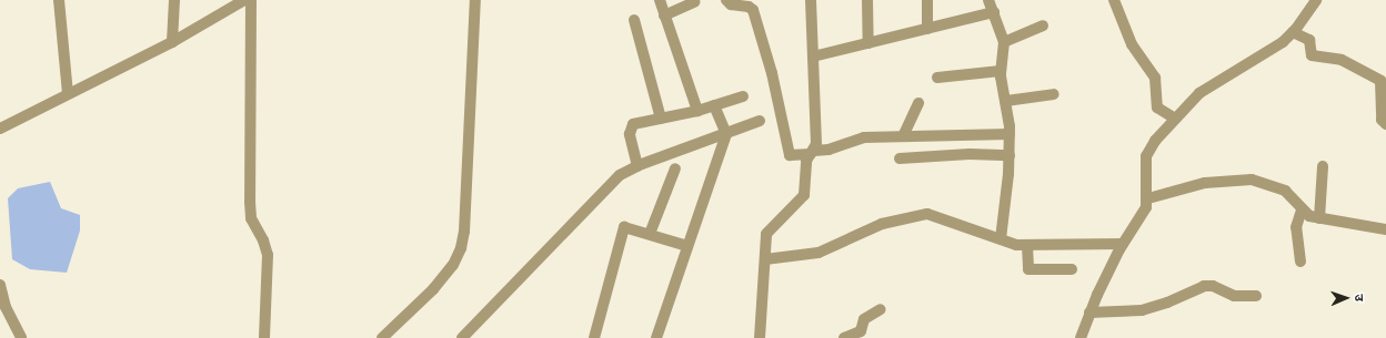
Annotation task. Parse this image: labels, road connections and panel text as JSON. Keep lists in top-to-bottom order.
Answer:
{
  "north": "right"
}
